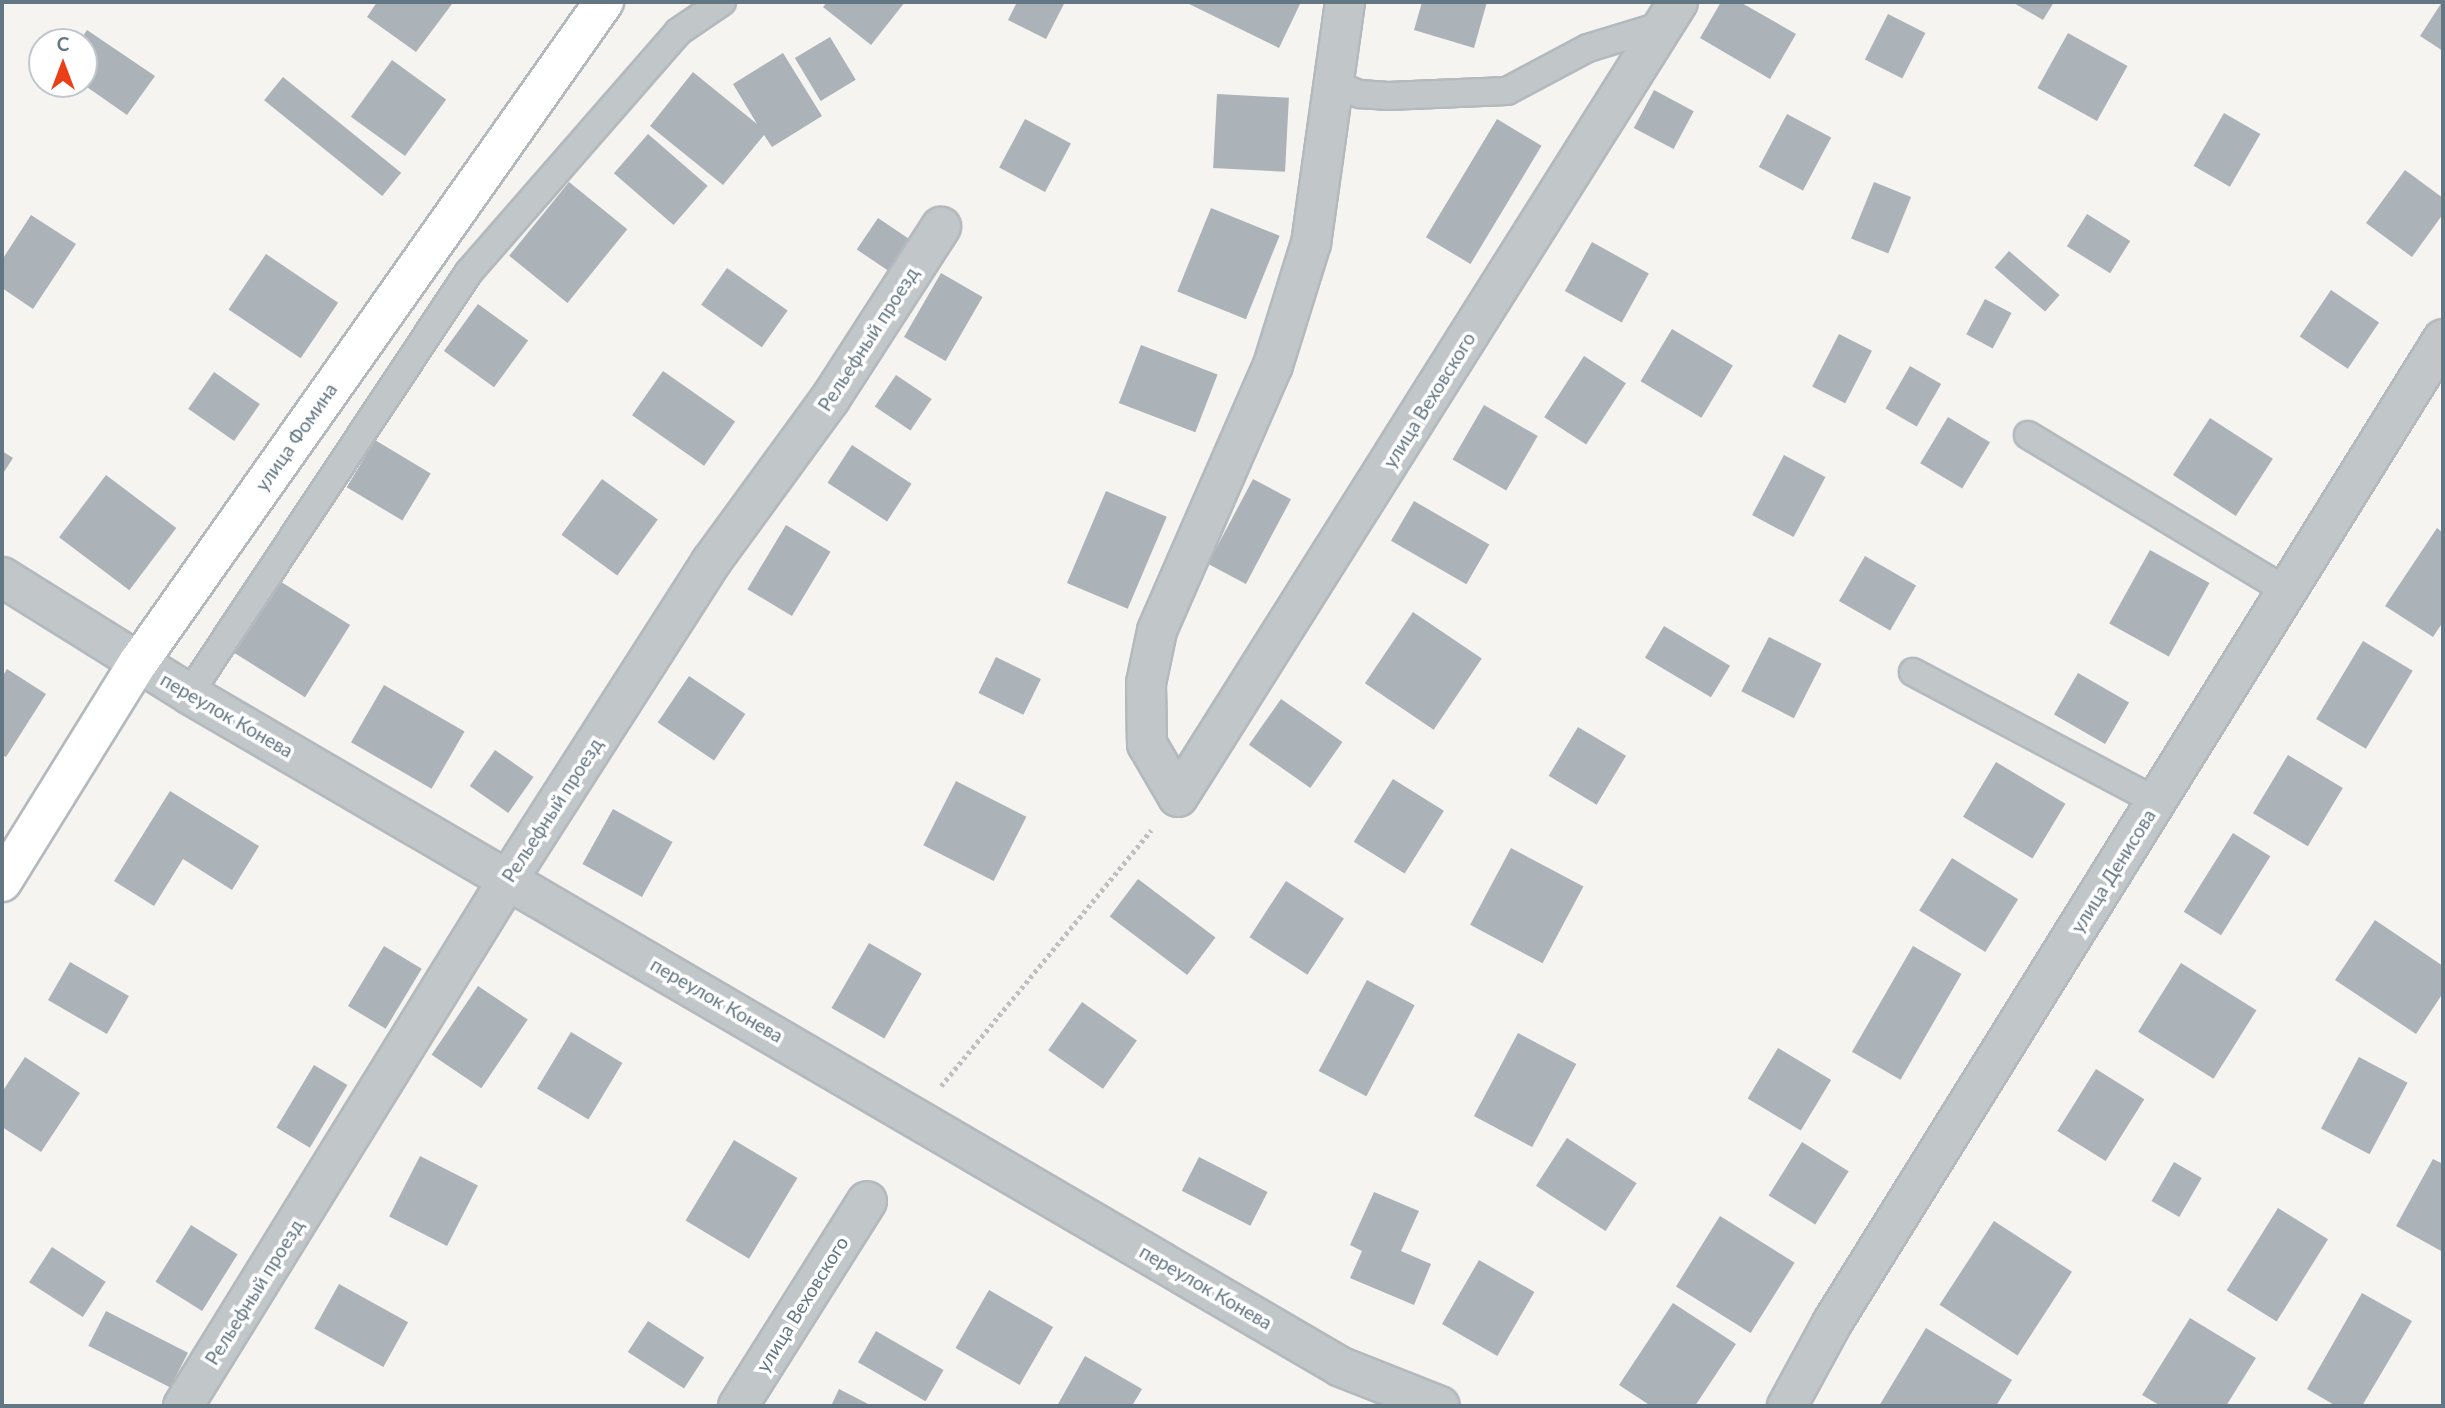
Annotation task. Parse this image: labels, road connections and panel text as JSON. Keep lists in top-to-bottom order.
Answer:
{
  "streets": {
    "street": [
      "Рельефный проезд",
      "улица Веховского",
      "улица Фомина",
      "переулок Конева",
      "улица Денисова"
    ]
  },
  "crossings": [
    ["Рельефный проезд", "переулок Конева"],
    ["улица Фомина", "переулок Конева"]
  ],
  "north": "top"
}
